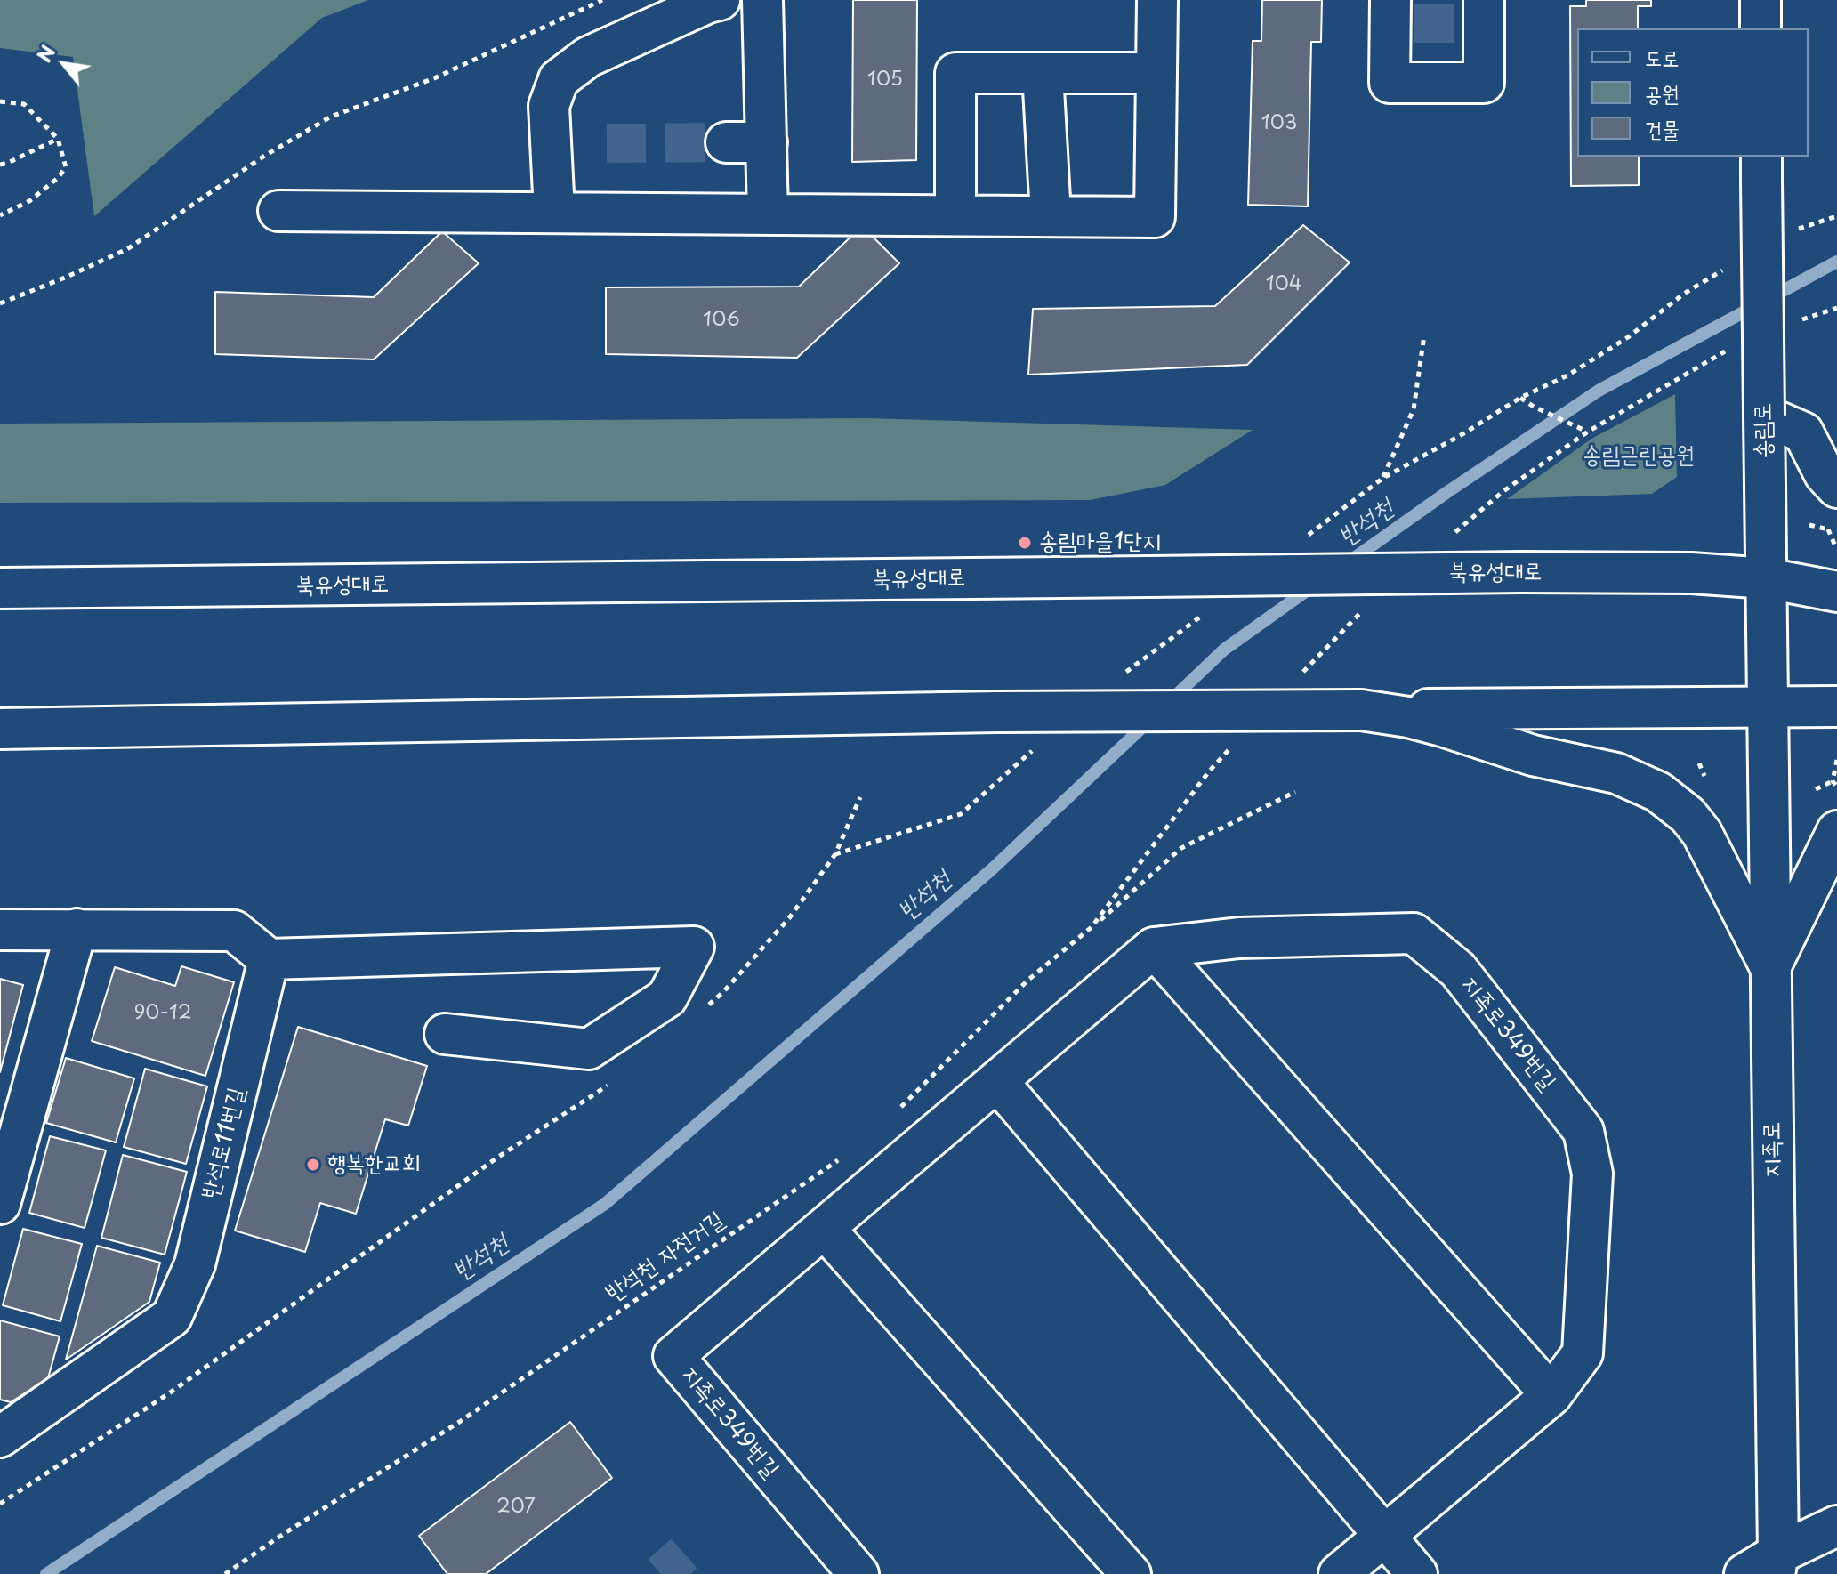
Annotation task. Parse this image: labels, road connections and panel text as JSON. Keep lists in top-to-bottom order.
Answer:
{
  "streets": {
    "street": [
      "송림로",
      "북유성대로",
      "지족로349번길",
      "반석로11번길",
      "지족로"
    ],
    "path": ["반석천 자전거길"]
  },
  "crossings": [
    ["송림로", "북유성대로"],
    ["송림로", "지족로"]
  ],
  "water": ["반석천"],
  "parks": ["송림근린공원"],
  "places": ["송림마을1단지", "행복한교회"],
  "house_numbers": [
    "105",
    "103",
    "104",
    "106",
    "90-12",
    "207"
  ],
  "legend": ["도로", "공원", "건물"],
  "north": "top left"
}
